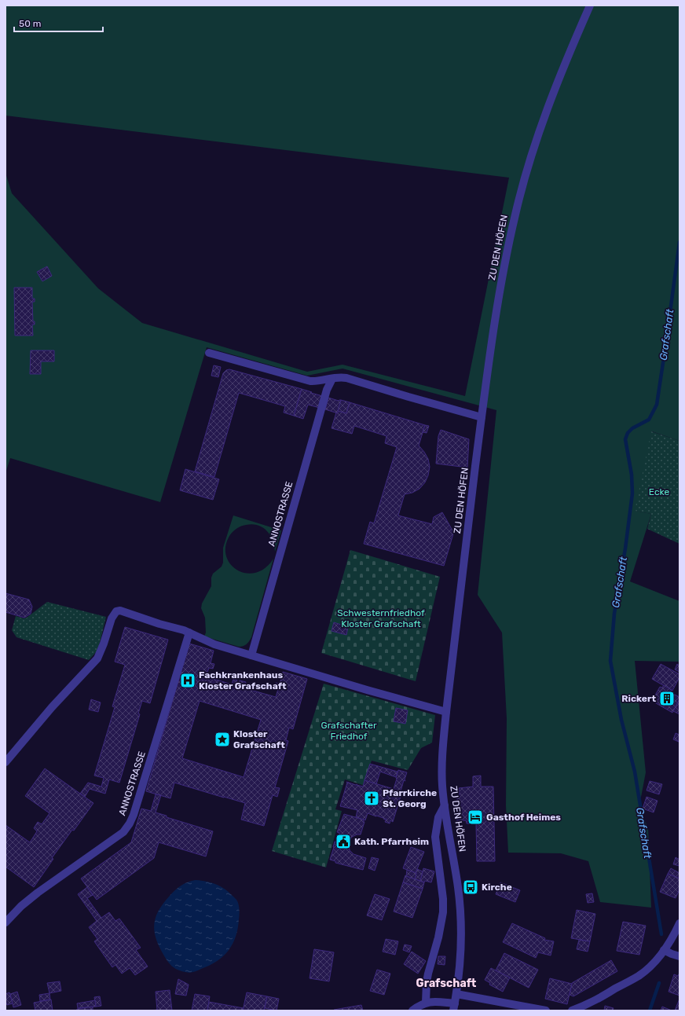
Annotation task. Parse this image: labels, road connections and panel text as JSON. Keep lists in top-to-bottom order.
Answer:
{
  "streets": {
    "street": ["ZU DEN HÖFEN", "ANNOSTRASSE"]
  },
  "districts": ["Grafschaft"],
  "water": ["Grafschaft"],
  "parks": ["Ecke", "Schwesternfriedhof Kloster Grafschaft", "Grafschafter Friedhof"],
  "places": {
    "hospital": ["Fachkrankenhaus Kloster Grafschaft"],
    "building": ["Rickert"],
    "place": ["Kloster Grafschaft"],
    "church": ["Pfarrkirche St. Georg"],
    "hotel": ["Gasthof Heimes"],
    "public building": ["Kath. Pfarrheim"],
    "bus stop": ["Kirche"]
  },
  "scale_bar": "50 m"
}
